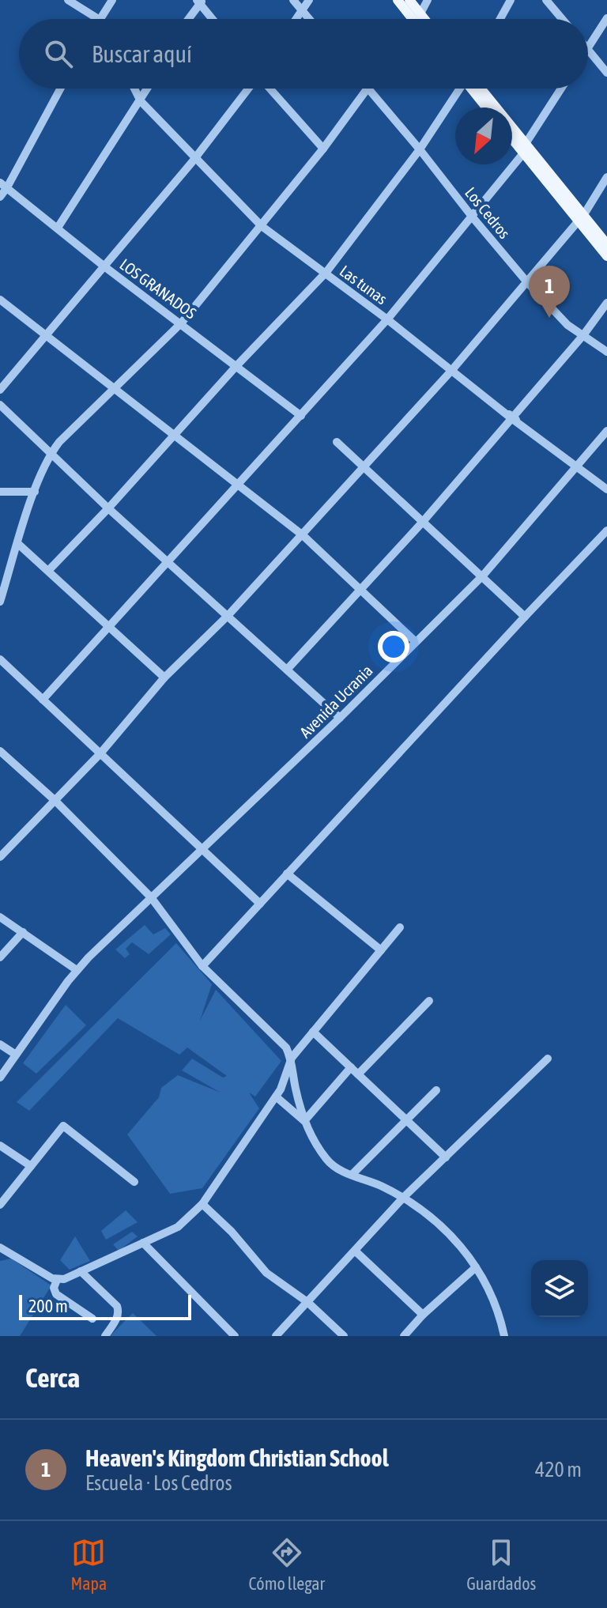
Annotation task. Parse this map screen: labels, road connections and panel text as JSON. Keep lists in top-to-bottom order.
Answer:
{
  "streets": {
    "street": [
      "Los Cedros",
      "Las tunas",
      "LOS GRANADOS",
      "Avenida Ucrania"
    ]
  },
  "crossings": [
    ["Las tunas", "Avenida Ucrania"]
  ],
  "scale_bar": "200 m",
  "north": "bottom left",
  "page": {
    "search": "Buscar aquí",
    "pins": "1",
    "scale": "200 m",
    "heading": "Cerca",
    "list": [
      {
        "mark": "1",
        "name": "Heaven's Kingdom Christian School",
        "note": "Escuela · Los Cedros",
        "value": "420 m"
      }
    ],
    "nav": ["Mapa", "Cómo llegar", "Guardados"]
  }
}
